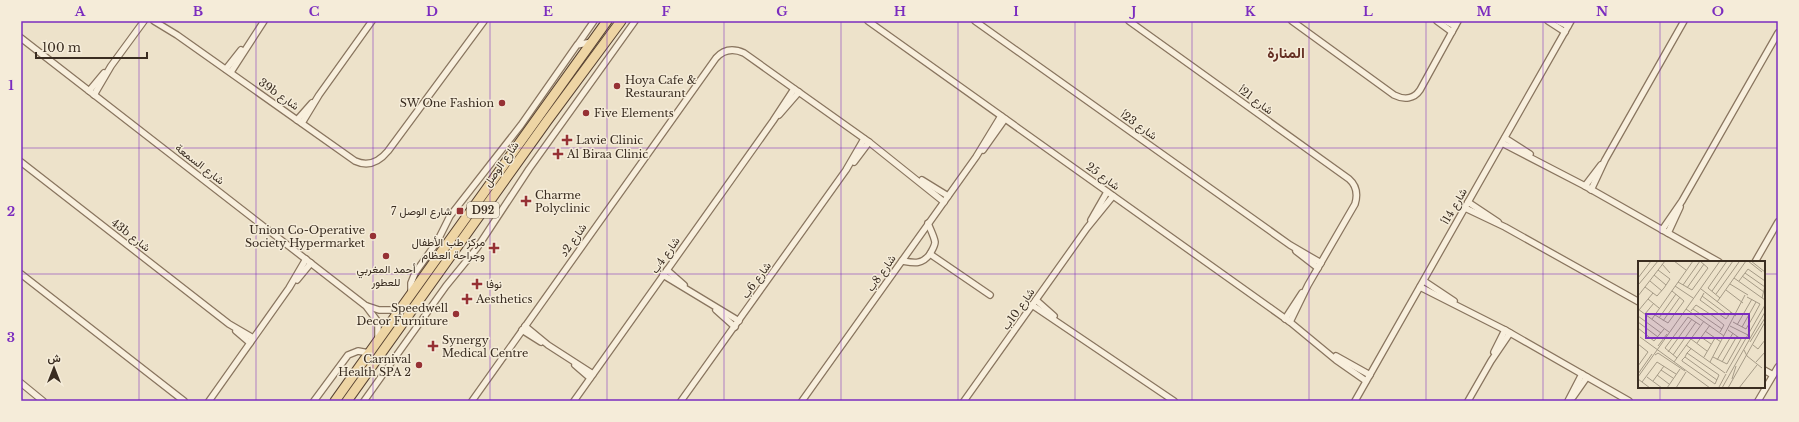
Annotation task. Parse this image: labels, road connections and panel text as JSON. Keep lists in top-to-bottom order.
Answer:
{
  "streets": {
    "main road": ["شارع الوصل", "D92"],
    "street": [
      "39b شارع",
      "شارع 21أ",
      "شارع 23أ",
      "شارع السمعة",
      "شارع 25",
      "شارع 14أ",
      "43b شارع",
      "شارع 2د",
      "شارع 4ب",
      "شارع 8ب",
      "شارع 6ب",
      "شارع 10ب"
    ]
  },
  "crossings": [
    ["شارع 21أ", "شارع 23أ"],
    ["شارع السمعة", "شارع الوصل"],
    ["شارع 25", "شارع 14أ"],
    ["شارع 25", "شارع 8ب"],
    ["شارع 25", "شارع 10ب"],
    ["شارع 2د", "شارع 4ب"]
  ],
  "districts": ["المنارة"],
  "places": {
    "other": [
      "Hoya Cafe & Restaurant",
      "SW One Fashion",
      "Five Elements",
      "Union Co-Operative Society Hypermarket",
      "أحمد المغربي للعطور",
      "Speedwell Decor Furniture",
      "Carnival Health SPA 2"
    ],
    "health": [
      "Lavie Clinic",
      "Al Biraa Clinic",
      "Charme Polyclinic",
      "مركز طب الأطفال وجراحة العظام",
      "نوفا",
      "Aesthetics",
      "Synergy Medical Centre"
    ],
    "transit": ["شارع الوصل 7"]
  },
  "scale_bar": "100 m",
  "north": "top",
  "grid": {
    "columns": [
      "A",
      "B",
      "C",
      "D",
      "E",
      "F",
      "G",
      "H",
      "I",
      "J",
      "K",
      "L",
      "M",
      "N",
      "O"
    ],
    "rows": ["1", "2", "3"]
  }
}
